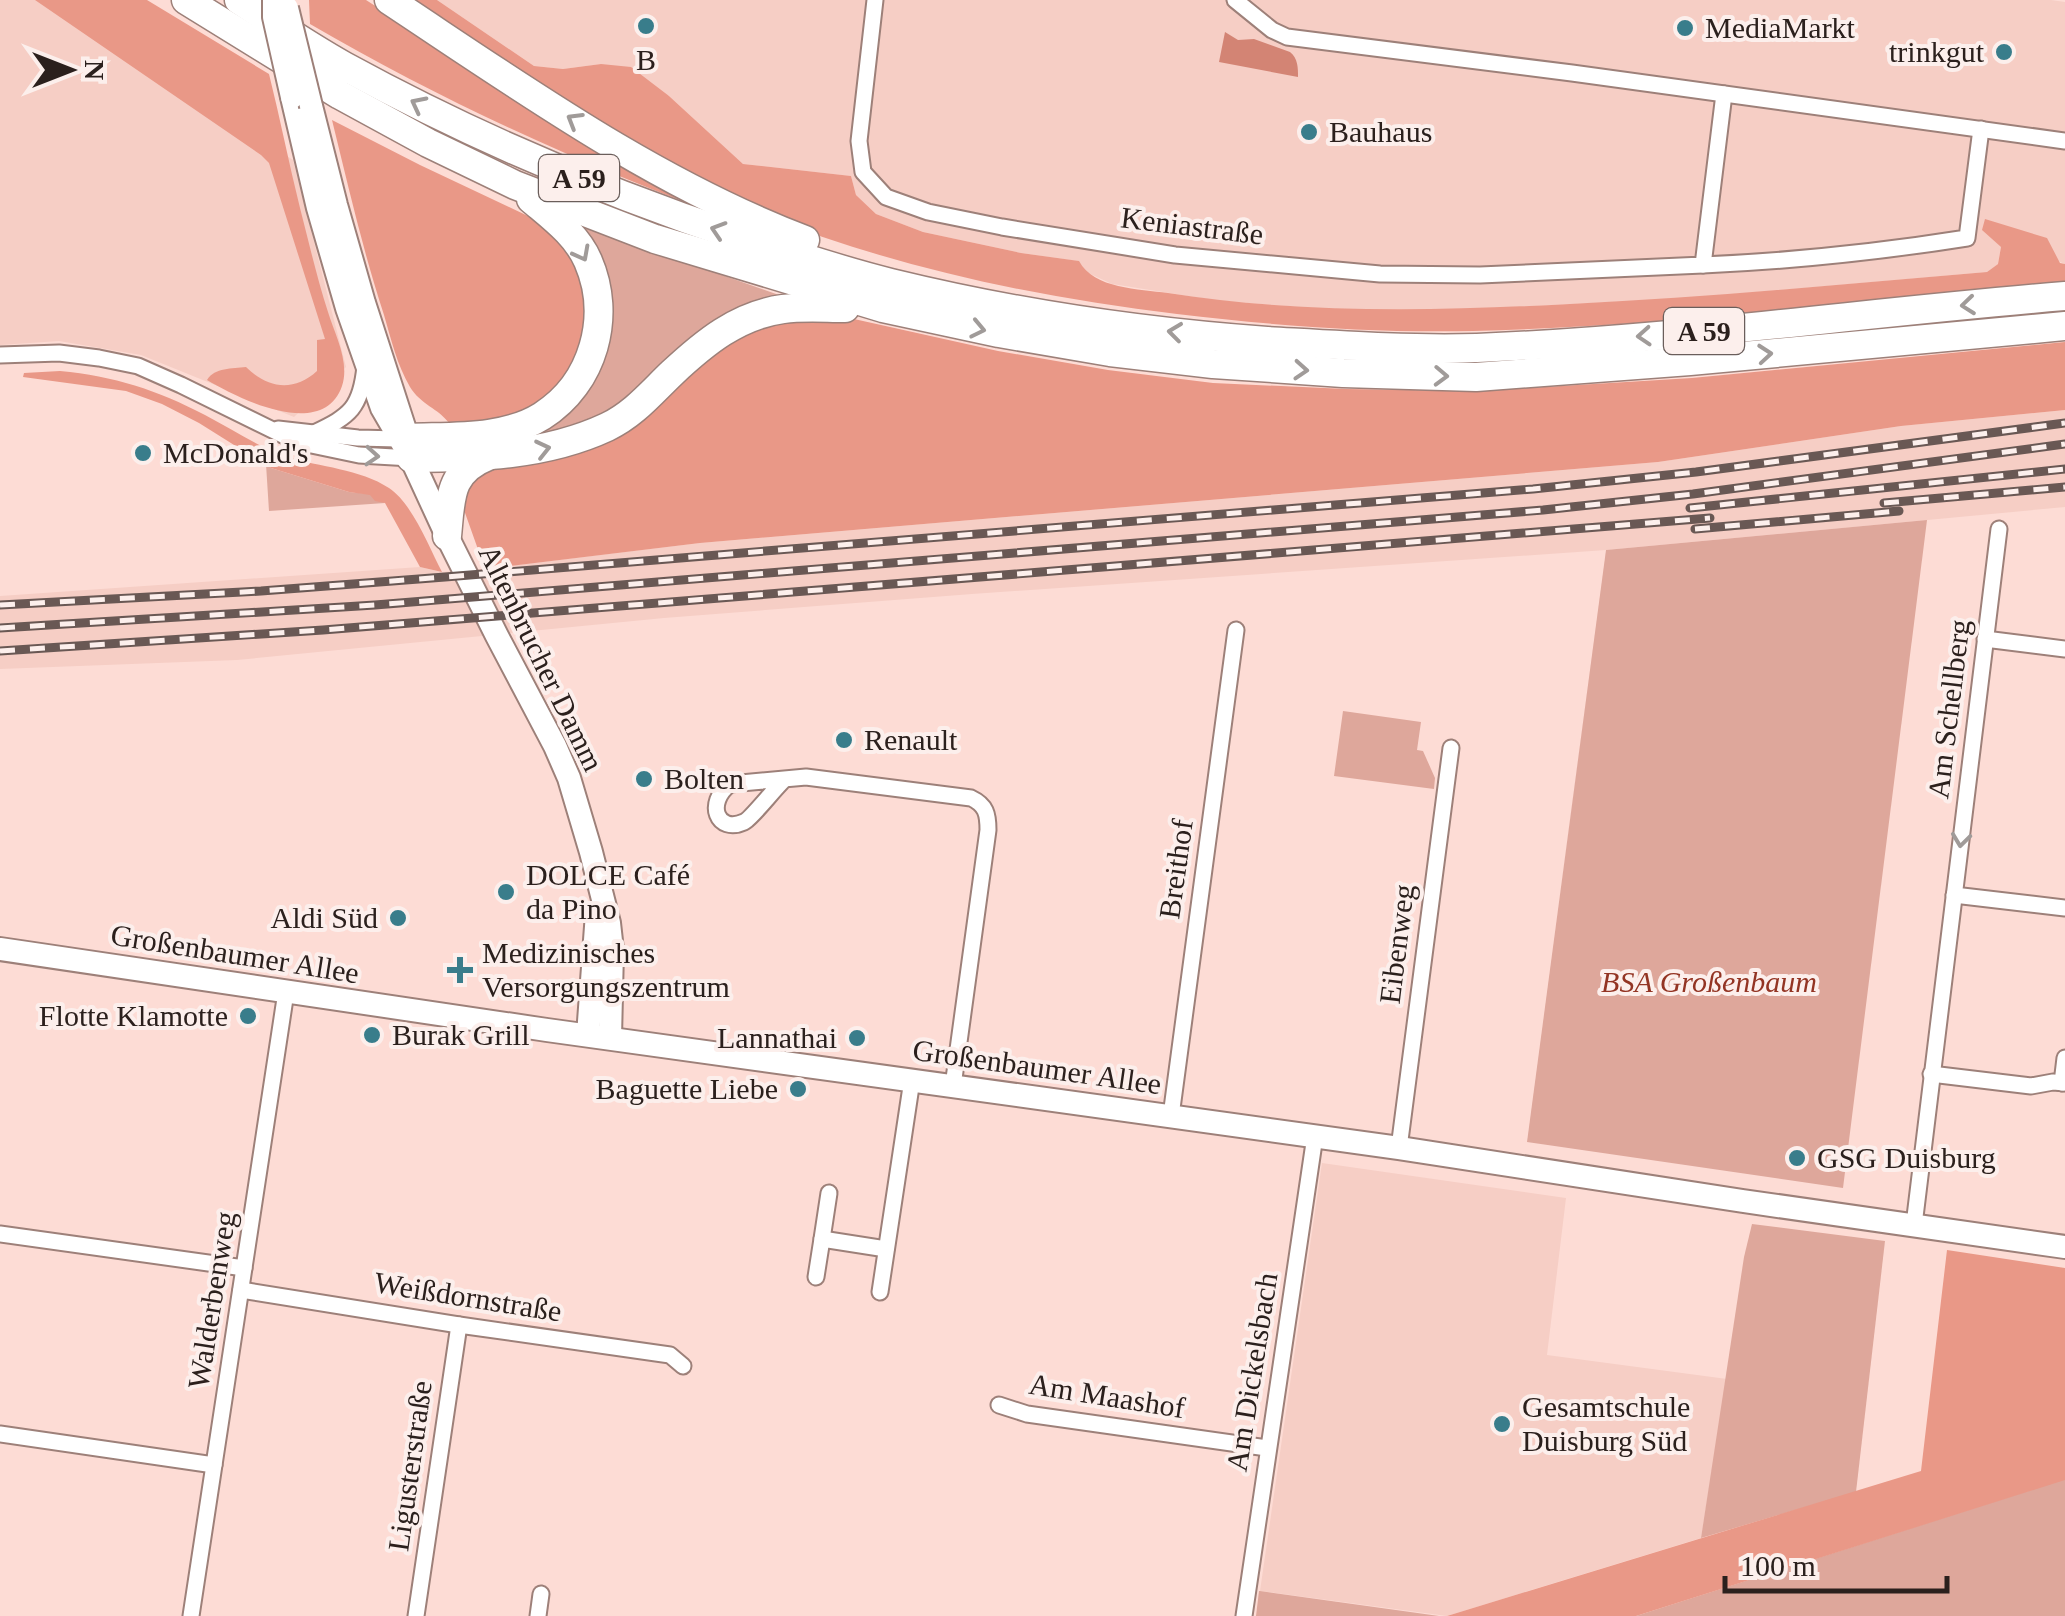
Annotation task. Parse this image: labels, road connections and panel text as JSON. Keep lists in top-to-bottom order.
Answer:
{
  "streets": {
    "highway": ["A 59"],
    "main road": ["Altenbrucher Damm", "Großenbaumer Allee"],
    "street": [
      "Keniastraße",
      "Am Schellberg",
      "Breithof",
      "Eibenweg",
      "Weißdornstraße",
      "Walderbenweg",
      "Am Dickelsbach",
      "Am Maashof",
      "Ligusterstraße"
    ]
  },
  "crossings": [
    ["Altenbrucher Damm", "Großenbaumer Allee"],
    ["Am Schellberg", "Großenbaumer Allee"],
    ["Breithof", "Großenbaumer Allee"],
    ["Eibenweg", "Großenbaumer Allee"],
    ["Großenbaumer Allee", "Walderbenweg"],
    ["Großenbaumer Allee", "Am Dickelsbach"],
    ["Weißdornstraße", "Walderbenweg"],
    ["Weißdornstraße", "Ligusterstraße"],
    ["Am Dickelsbach", "Am Maashof"]
  ],
  "one_way": ["Am Schellberg"],
  "parks": ["BSA Großenbaum"],
  "places": {
    "other": [
      "B",
      "MediaMarkt",
      "trinkgut",
      "Bauhaus",
      "McDonald's",
      "Renault",
      "Bolten",
      "DOLCE Café da Pino",
      "Aldi Süd",
      "Flotte Klamotte",
      "Burak Grill",
      "Lannathai",
      "Baguette Liebe",
      "GSG Duisburg",
      "Gesamtschule Duisburg Süd"
    ],
    "health": ["Medizinisches Versorgungszentrum"]
  },
  "scale_bar": "100 m",
  "north": "right"
}
